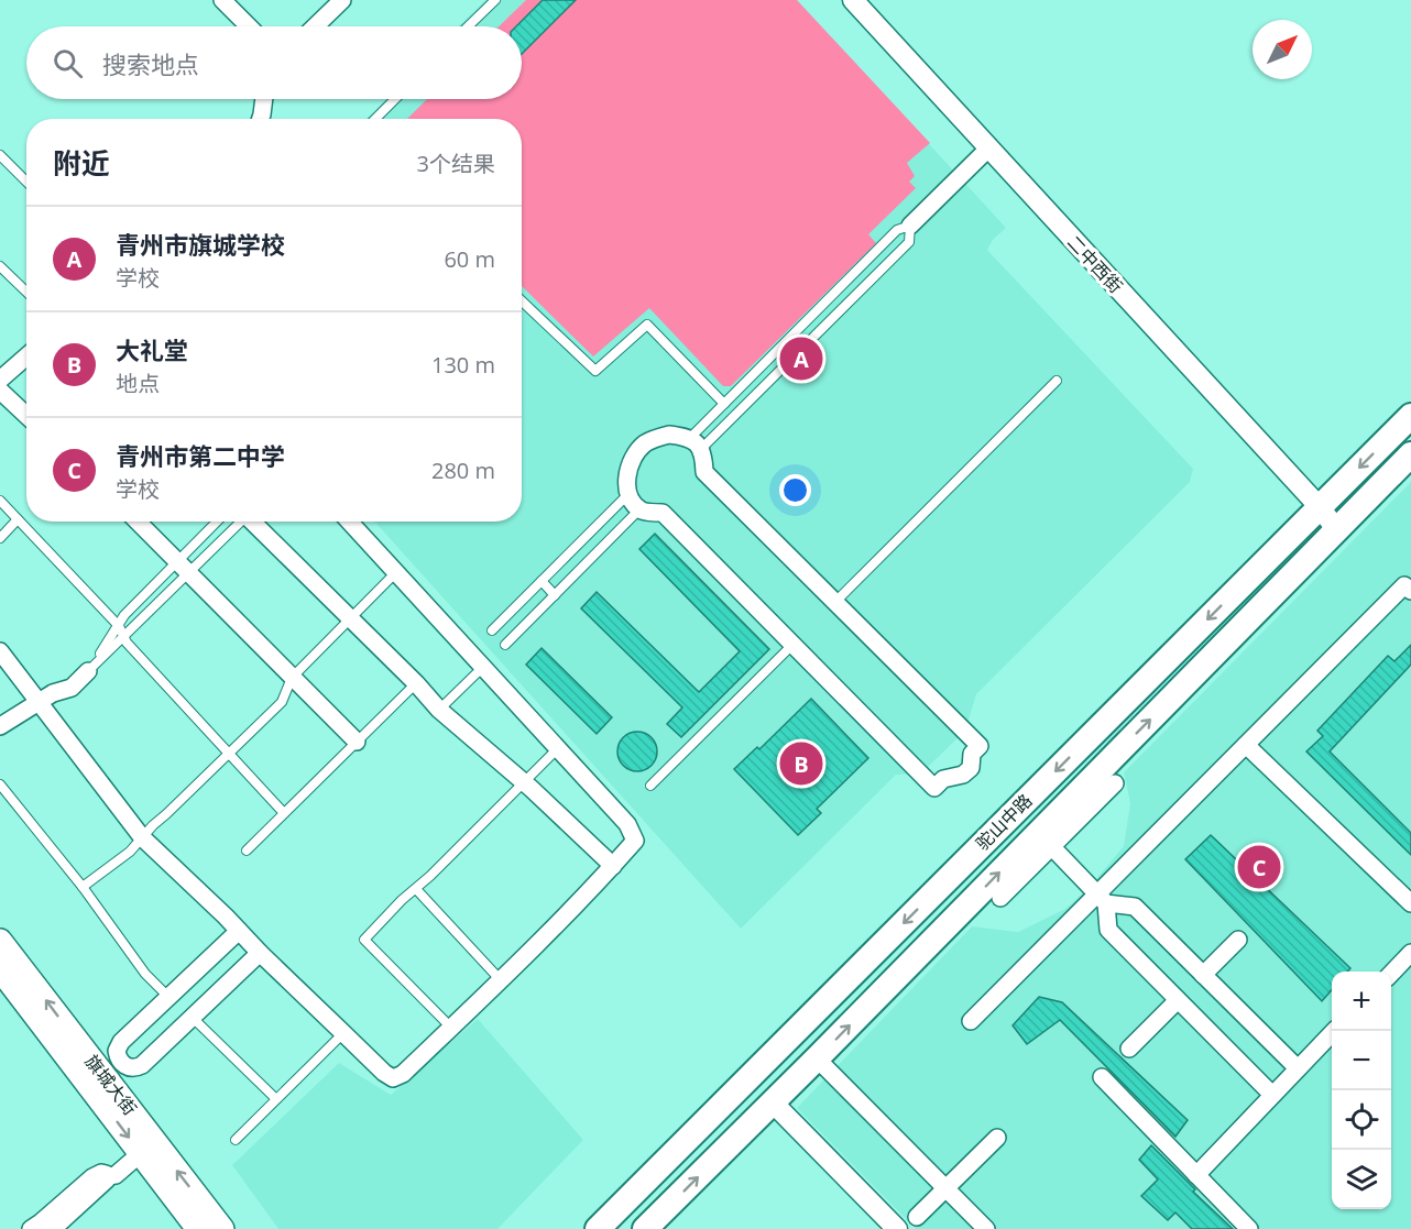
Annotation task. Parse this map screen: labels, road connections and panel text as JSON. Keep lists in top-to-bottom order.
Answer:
{
  "streets": {
    "main road": ["驼山中路", "旗城大街"],
    "street": ["二中西街"]
  },
  "crossings": [
    ["二中西街", "驼山中路"]
  ],
  "north": "top right",
  "page": {
    "search": "搜索地点",
    "heading": ["附近", "3个结果"],
    "list": [
      {
        "mark": "A",
        "name": "青州市旗城学校",
        "note": "学校",
        "value": "60 m"
      },
      {
        "mark": "B",
        "name": "大礼堂",
        "note": "地点",
        "value": "130 m"
      },
      {
        "mark": "C",
        "name": "青州市第二中学",
        "note": "学校",
        "value": "280 m"
      }
    ],
    "pins": ["A", "B", "C"],
    "map_buttons": ["+", "−"]
  }
}
